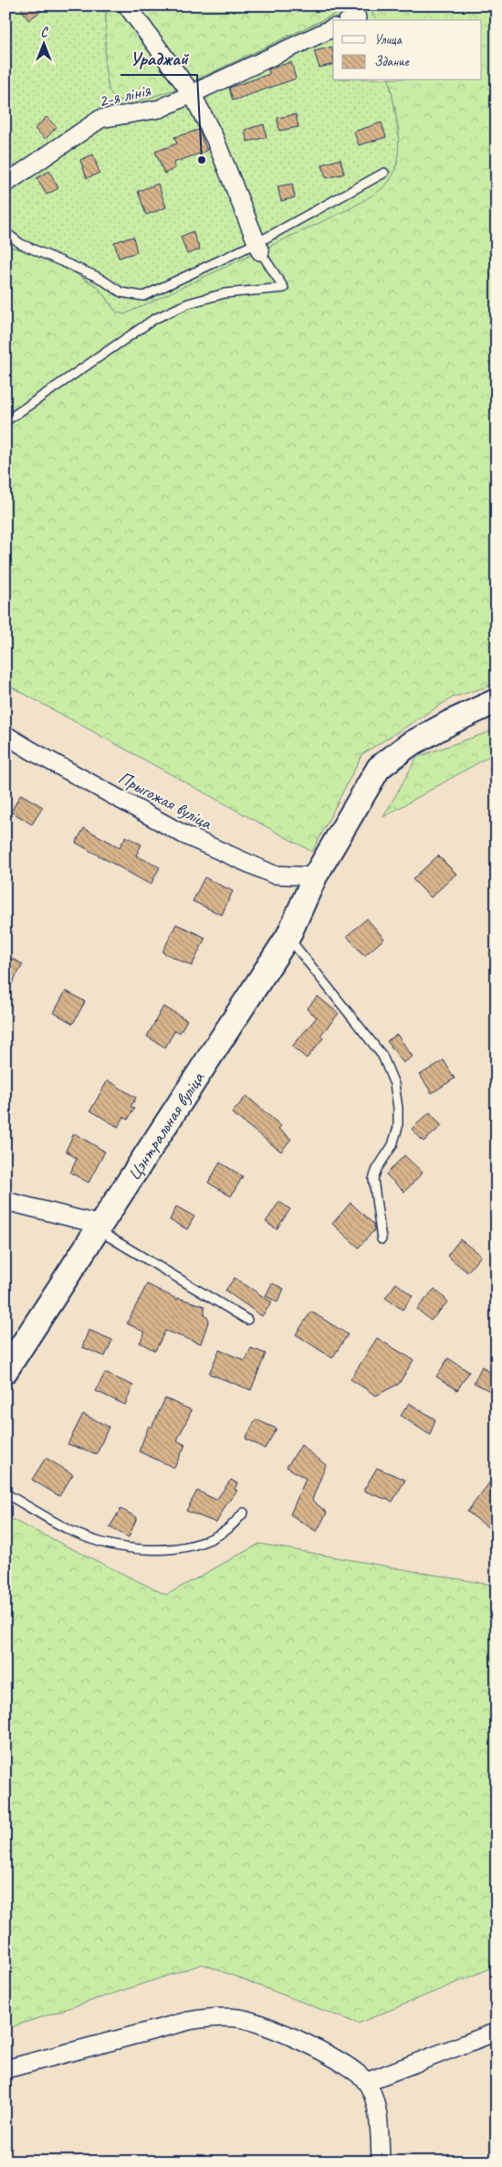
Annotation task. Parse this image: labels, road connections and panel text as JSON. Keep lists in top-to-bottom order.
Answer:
{
  "streets": {
    "street": ["2-я лінія", "Прыгожая вуліца", "Цэнтральная вуліца"]
  },
  "crossings": [
    ["Прыгожая вуліца", "Цэнтральная вуліца"]
  ],
  "places": ["Ураджай"],
  "legend": ["Улица", "Здание"],
  "north": "top"
}
